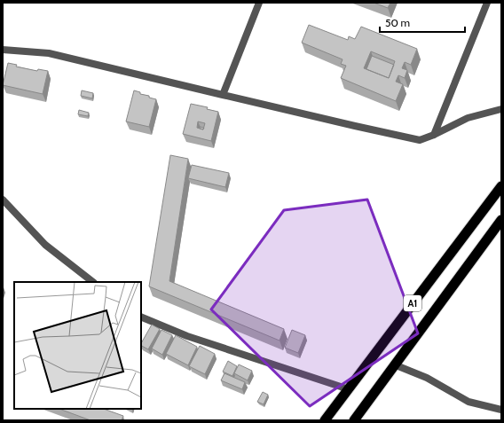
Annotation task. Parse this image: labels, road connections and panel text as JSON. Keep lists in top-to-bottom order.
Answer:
{
  "streets": {
    "highway": ["A1"]
  },
  "scale_bar": "50 m"
}
